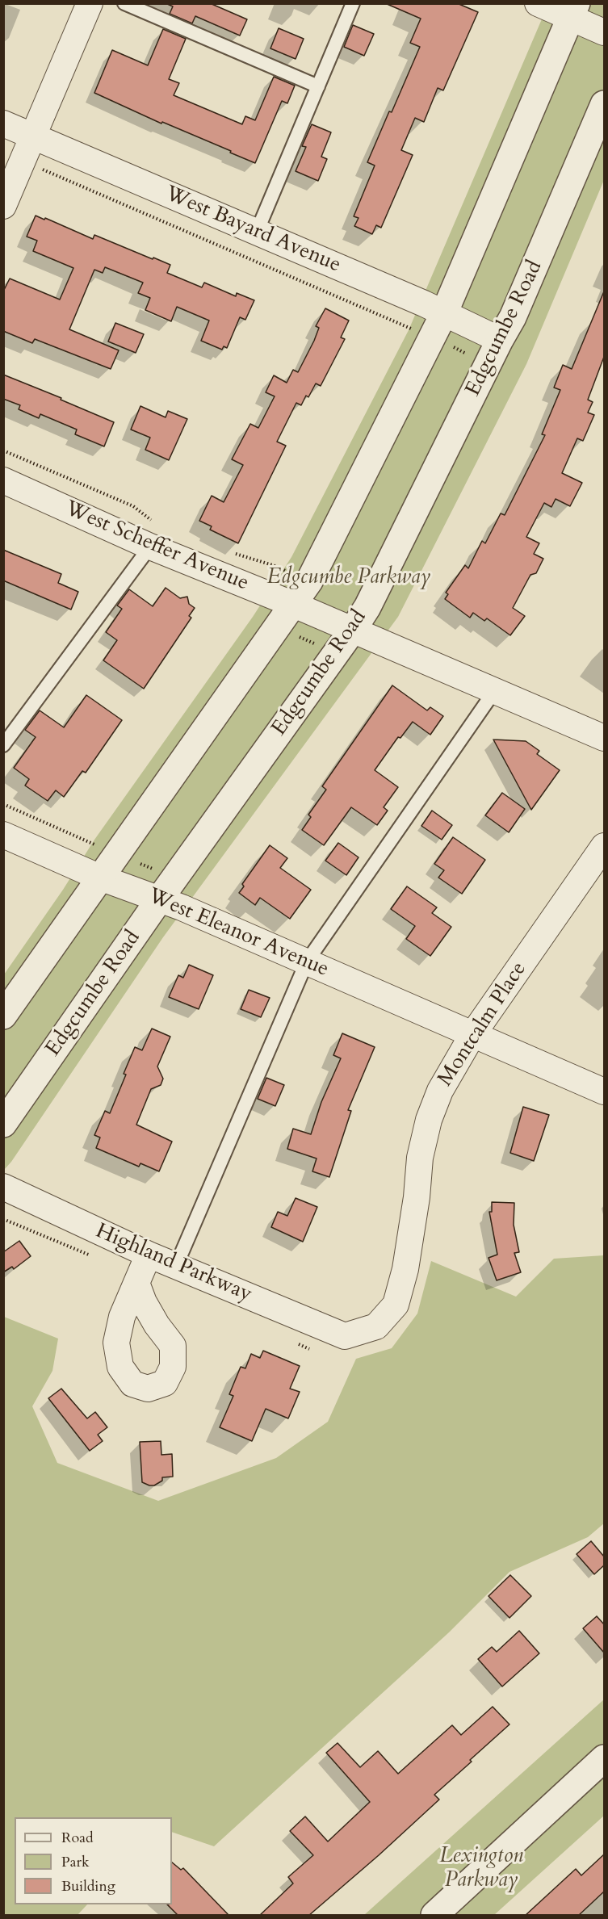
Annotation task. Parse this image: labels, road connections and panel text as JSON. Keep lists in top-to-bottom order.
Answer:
{
  "streets": {
    "street": [
      "West Bayard Avenue",
      "Edgcumbe Road",
      "West Scheffer Avenue",
      "West Eleanor Avenue",
      "Montcalm Place",
      "Highland Parkway"
    ]
  },
  "crossings": [
    ["West Bayard Avenue", "Edgcumbe Road"],
    ["Edgcumbe Road", "West Scheffer Avenue"],
    ["Edgcumbe Road", "West Eleanor Avenue"],
    ["West Eleanor Avenue", "Montcalm Place"],
    ["Montcalm Place", "Highland Parkway"]
  ],
  "parks": ["Edgcumbe Parkway", "Lexington Parkway"],
  "legend": ["Road", "Park", "Building"]
}
